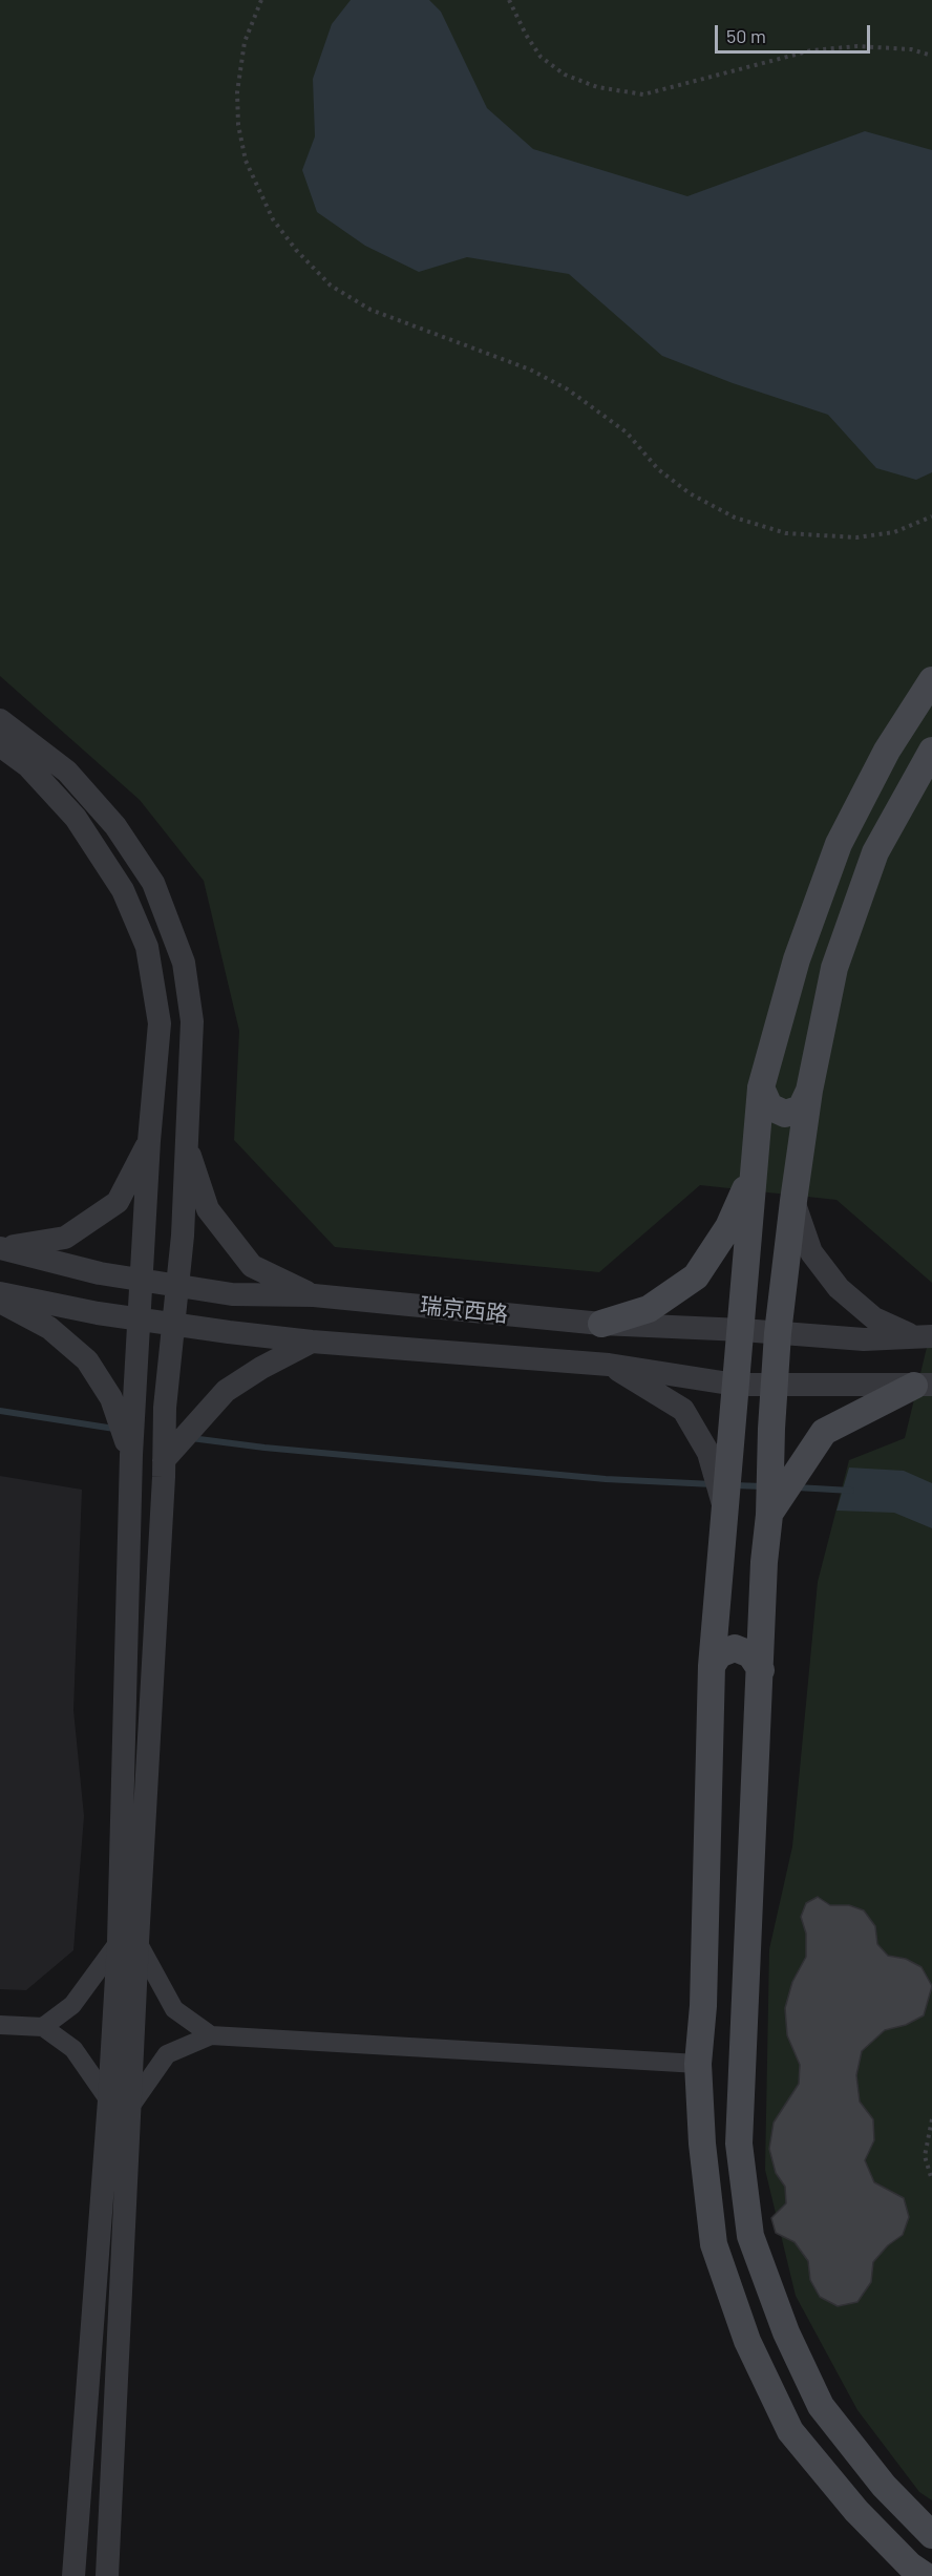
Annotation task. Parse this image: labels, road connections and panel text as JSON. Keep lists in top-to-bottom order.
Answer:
{
  "streets": {
    "street": ["瑞京西路"]
  },
  "scale_bar": "50 m"
}
